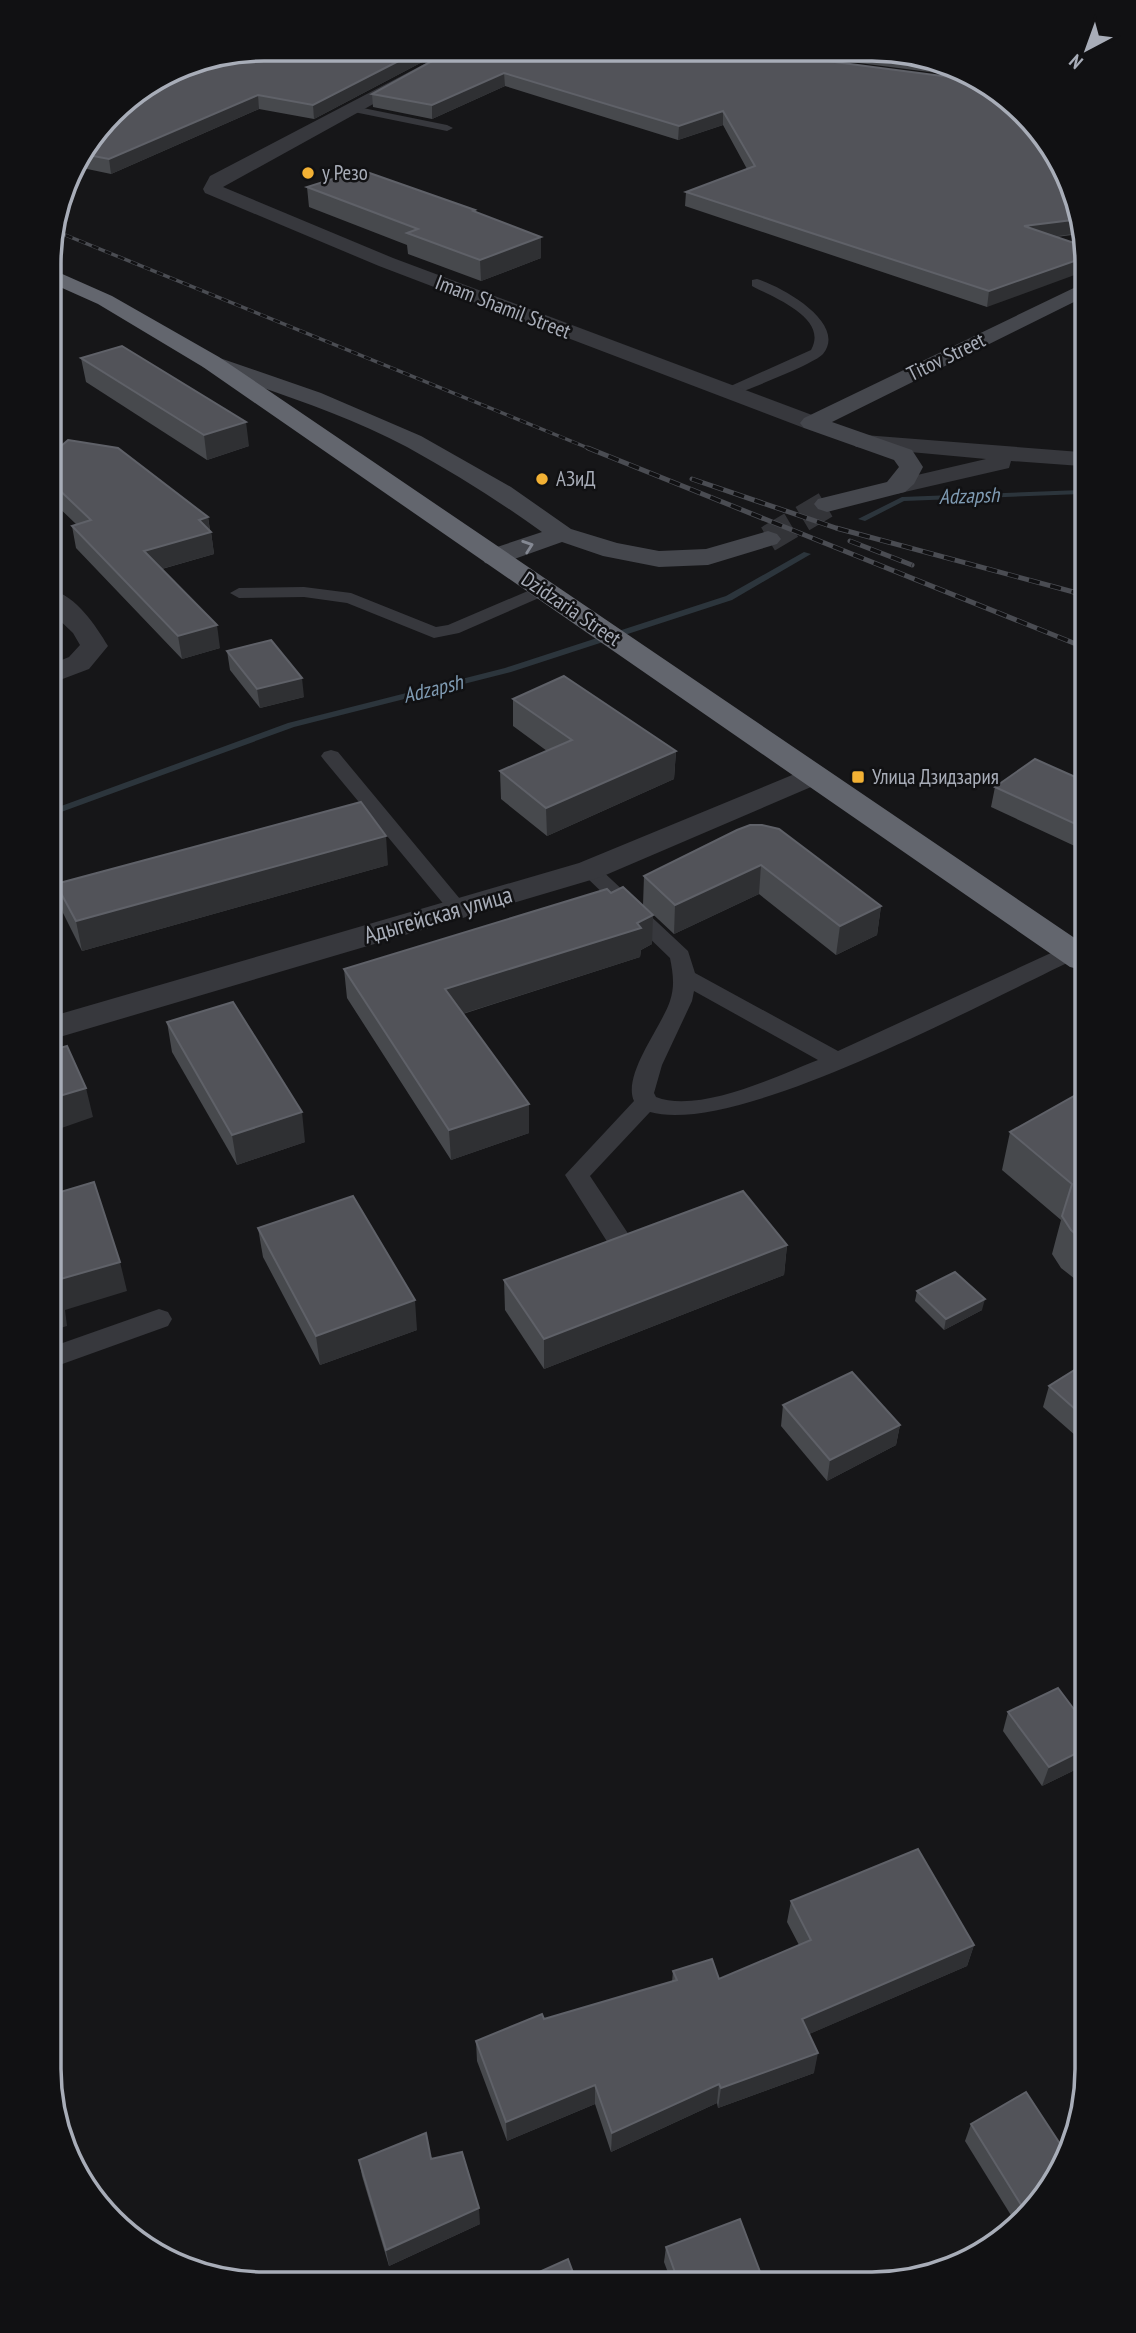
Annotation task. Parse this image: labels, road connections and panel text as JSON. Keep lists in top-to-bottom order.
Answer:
{
  "streets": {
    "highway": ["Dzidzaria Street"],
    "street": ["Imam Shamil Street", "Titov Street", "Адыгейская улица"]
  },
  "crossings": [
    ["Imam Shamil Street", "Titov Street"],
    ["Dzidzaria Street", "Адыгейская улица"]
  ],
  "water": ["Adzapsh"],
  "places": {
    "other": ["у Резо", "АЗиД"],
    "transit": ["Улица Дзидзария"]
  },
  "north": "bottom left"
}
